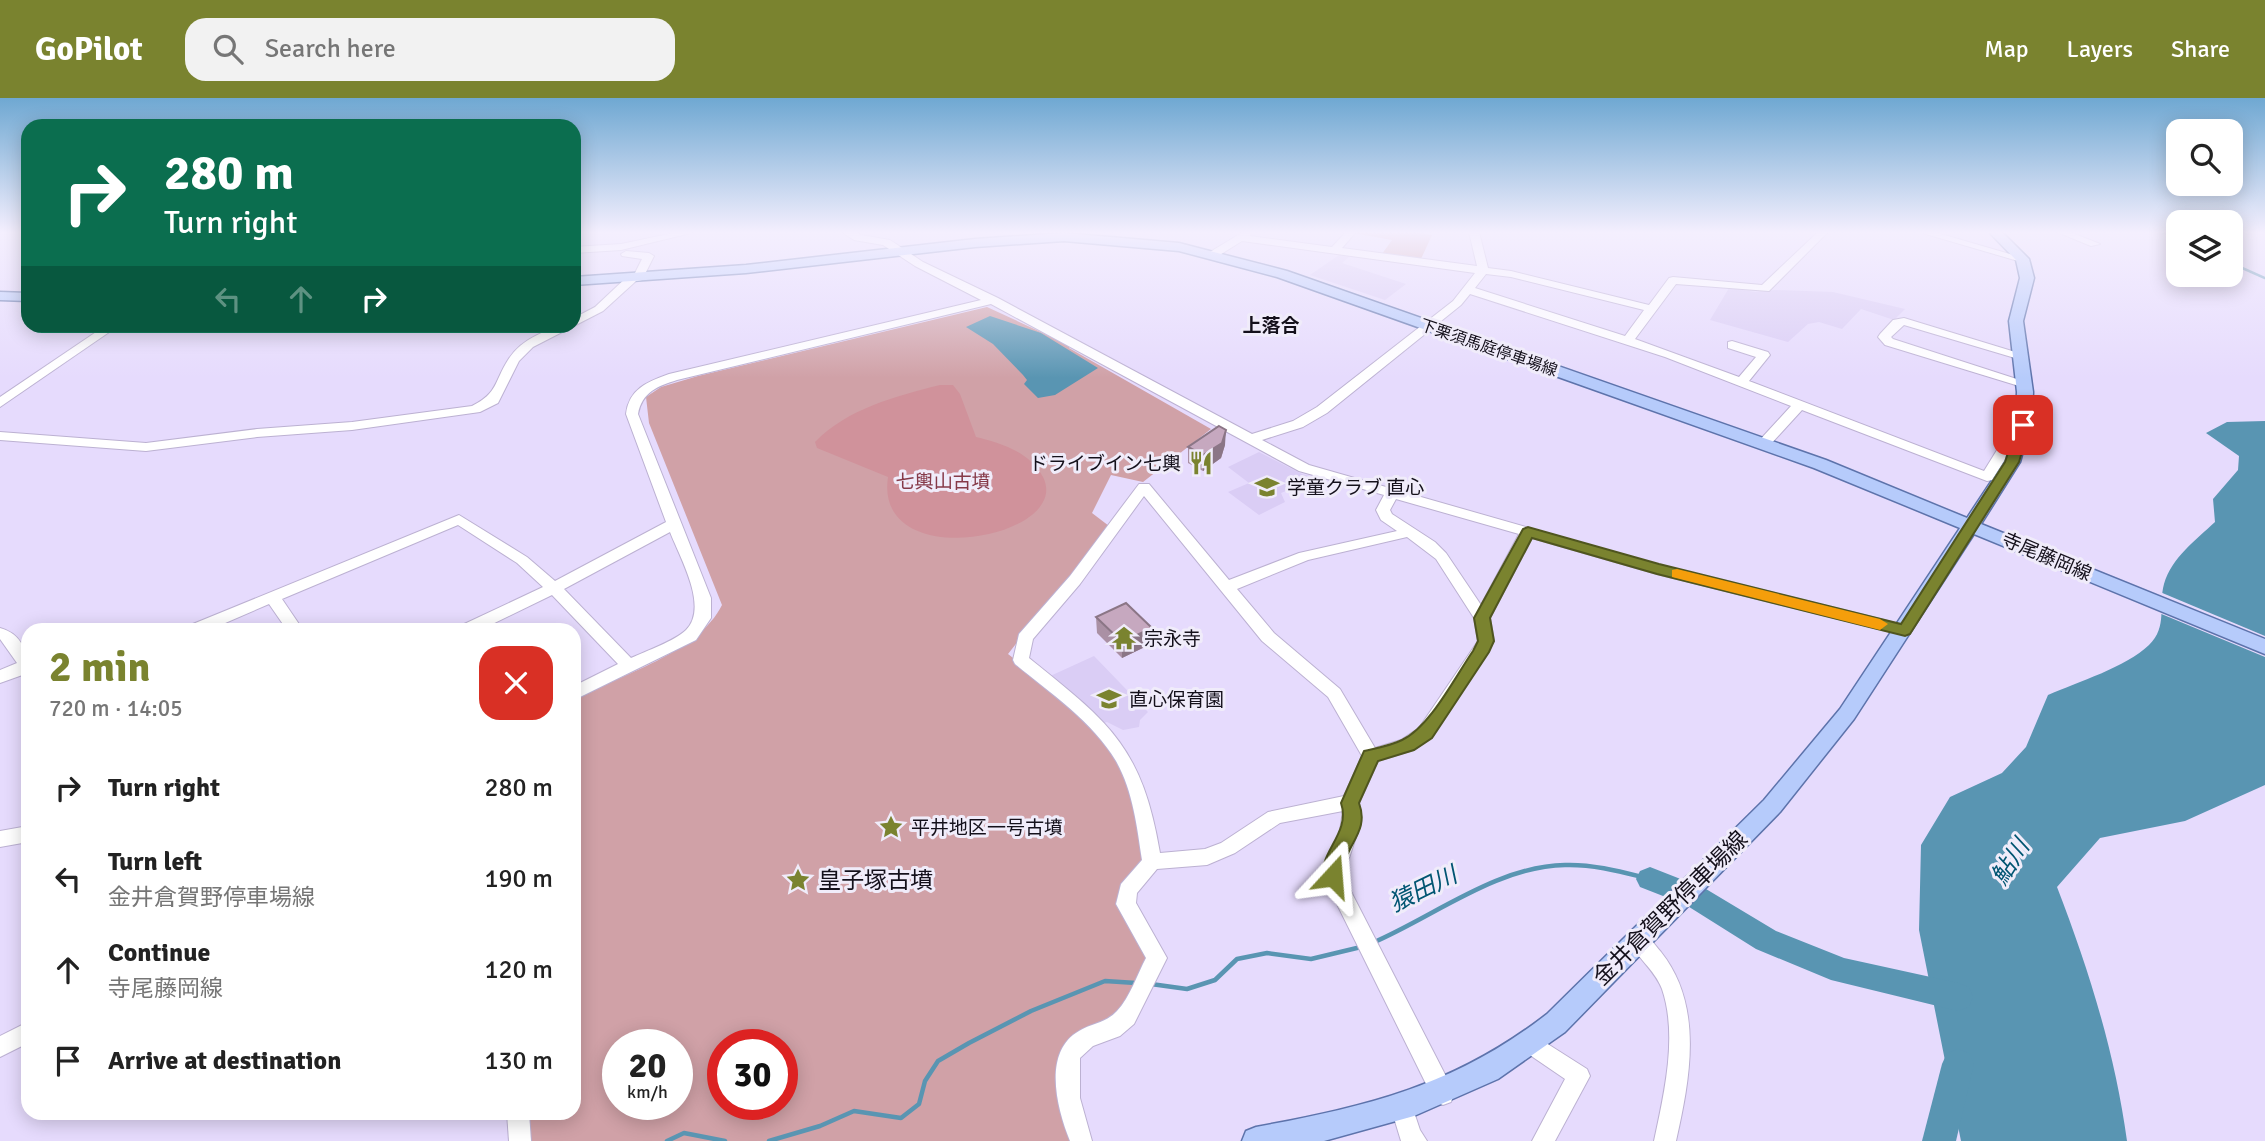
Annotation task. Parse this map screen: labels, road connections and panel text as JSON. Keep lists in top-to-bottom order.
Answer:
{
  "streets": {
    "main road": ["下栗須馬庭停車場線", "寺尾藤岡線", "金井倉賀野停車場線"]
  },
  "crossings": [
    ["下栗須馬庭停車場線", "寺尾藤岡線"],
    ["下栗須馬庭停車場線", "金井倉賀野停車場線"],
    ["寺尾藤岡線", "金井倉賀野停車場線"]
  ],
  "districts": ["上落合"],
  "water": ["鮎川", "猿田川"],
  "parks": ["七輿山古墳"],
  "places": {
    "restaurant": ["ドライブイン七輿"],
    "school or university": ["学童クラブ 直心", "直心保育園"],
    "temple": ["宗永寺"],
    "place": ["平井地区一号古墳", "皇子塚古墳"]
  },
  "page": {
    "header": "GoPilot",
    "search": "Search here",
    "nav": ["Map", "Layers", "Share"],
    "turn": ["280 m", "Turn right"],
    "heading": ["2 min", "720 m · 14:05"],
    "list": [
      {
        "name": "Turn right",
        "value": "280 m"
      },
      {
        "name": "Turn left",
        "note": "金井倉賀野停車場線",
        "value": "190 m"
      },
      {
        "name": "Continue",
        "note": "寺尾藤岡線",
        "value": "120 m"
      },
      {
        "name": "Arrive at destination",
        "value": "130 m"
      }
    ],
    "speed": "20 km/h",
    "limit": "30"
  }
}
